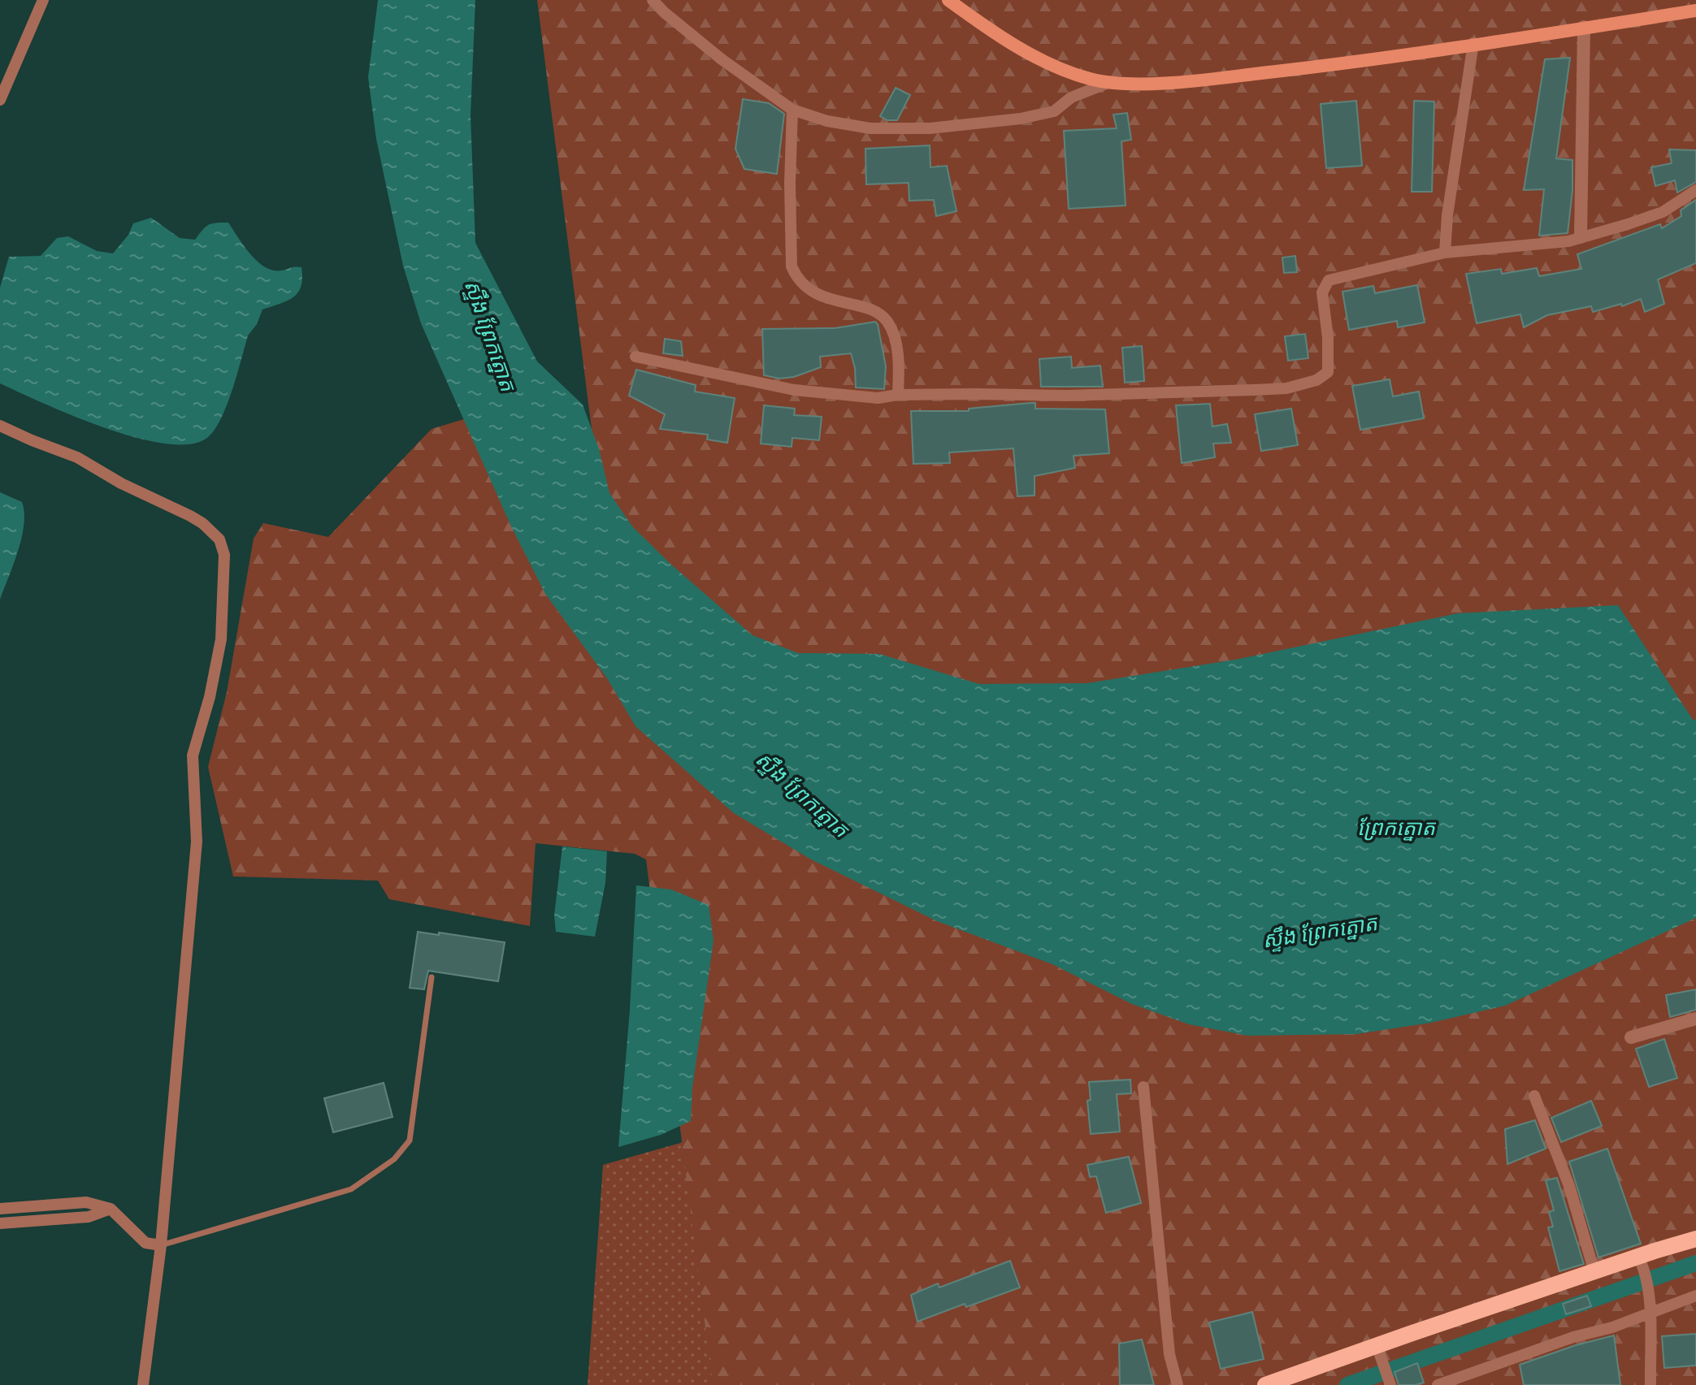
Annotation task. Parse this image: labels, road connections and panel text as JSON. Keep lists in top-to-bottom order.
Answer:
{
  "water": ["ស្ទឹង ព្រែកត្នោត", "ព្រែកត្នោត"]
}
